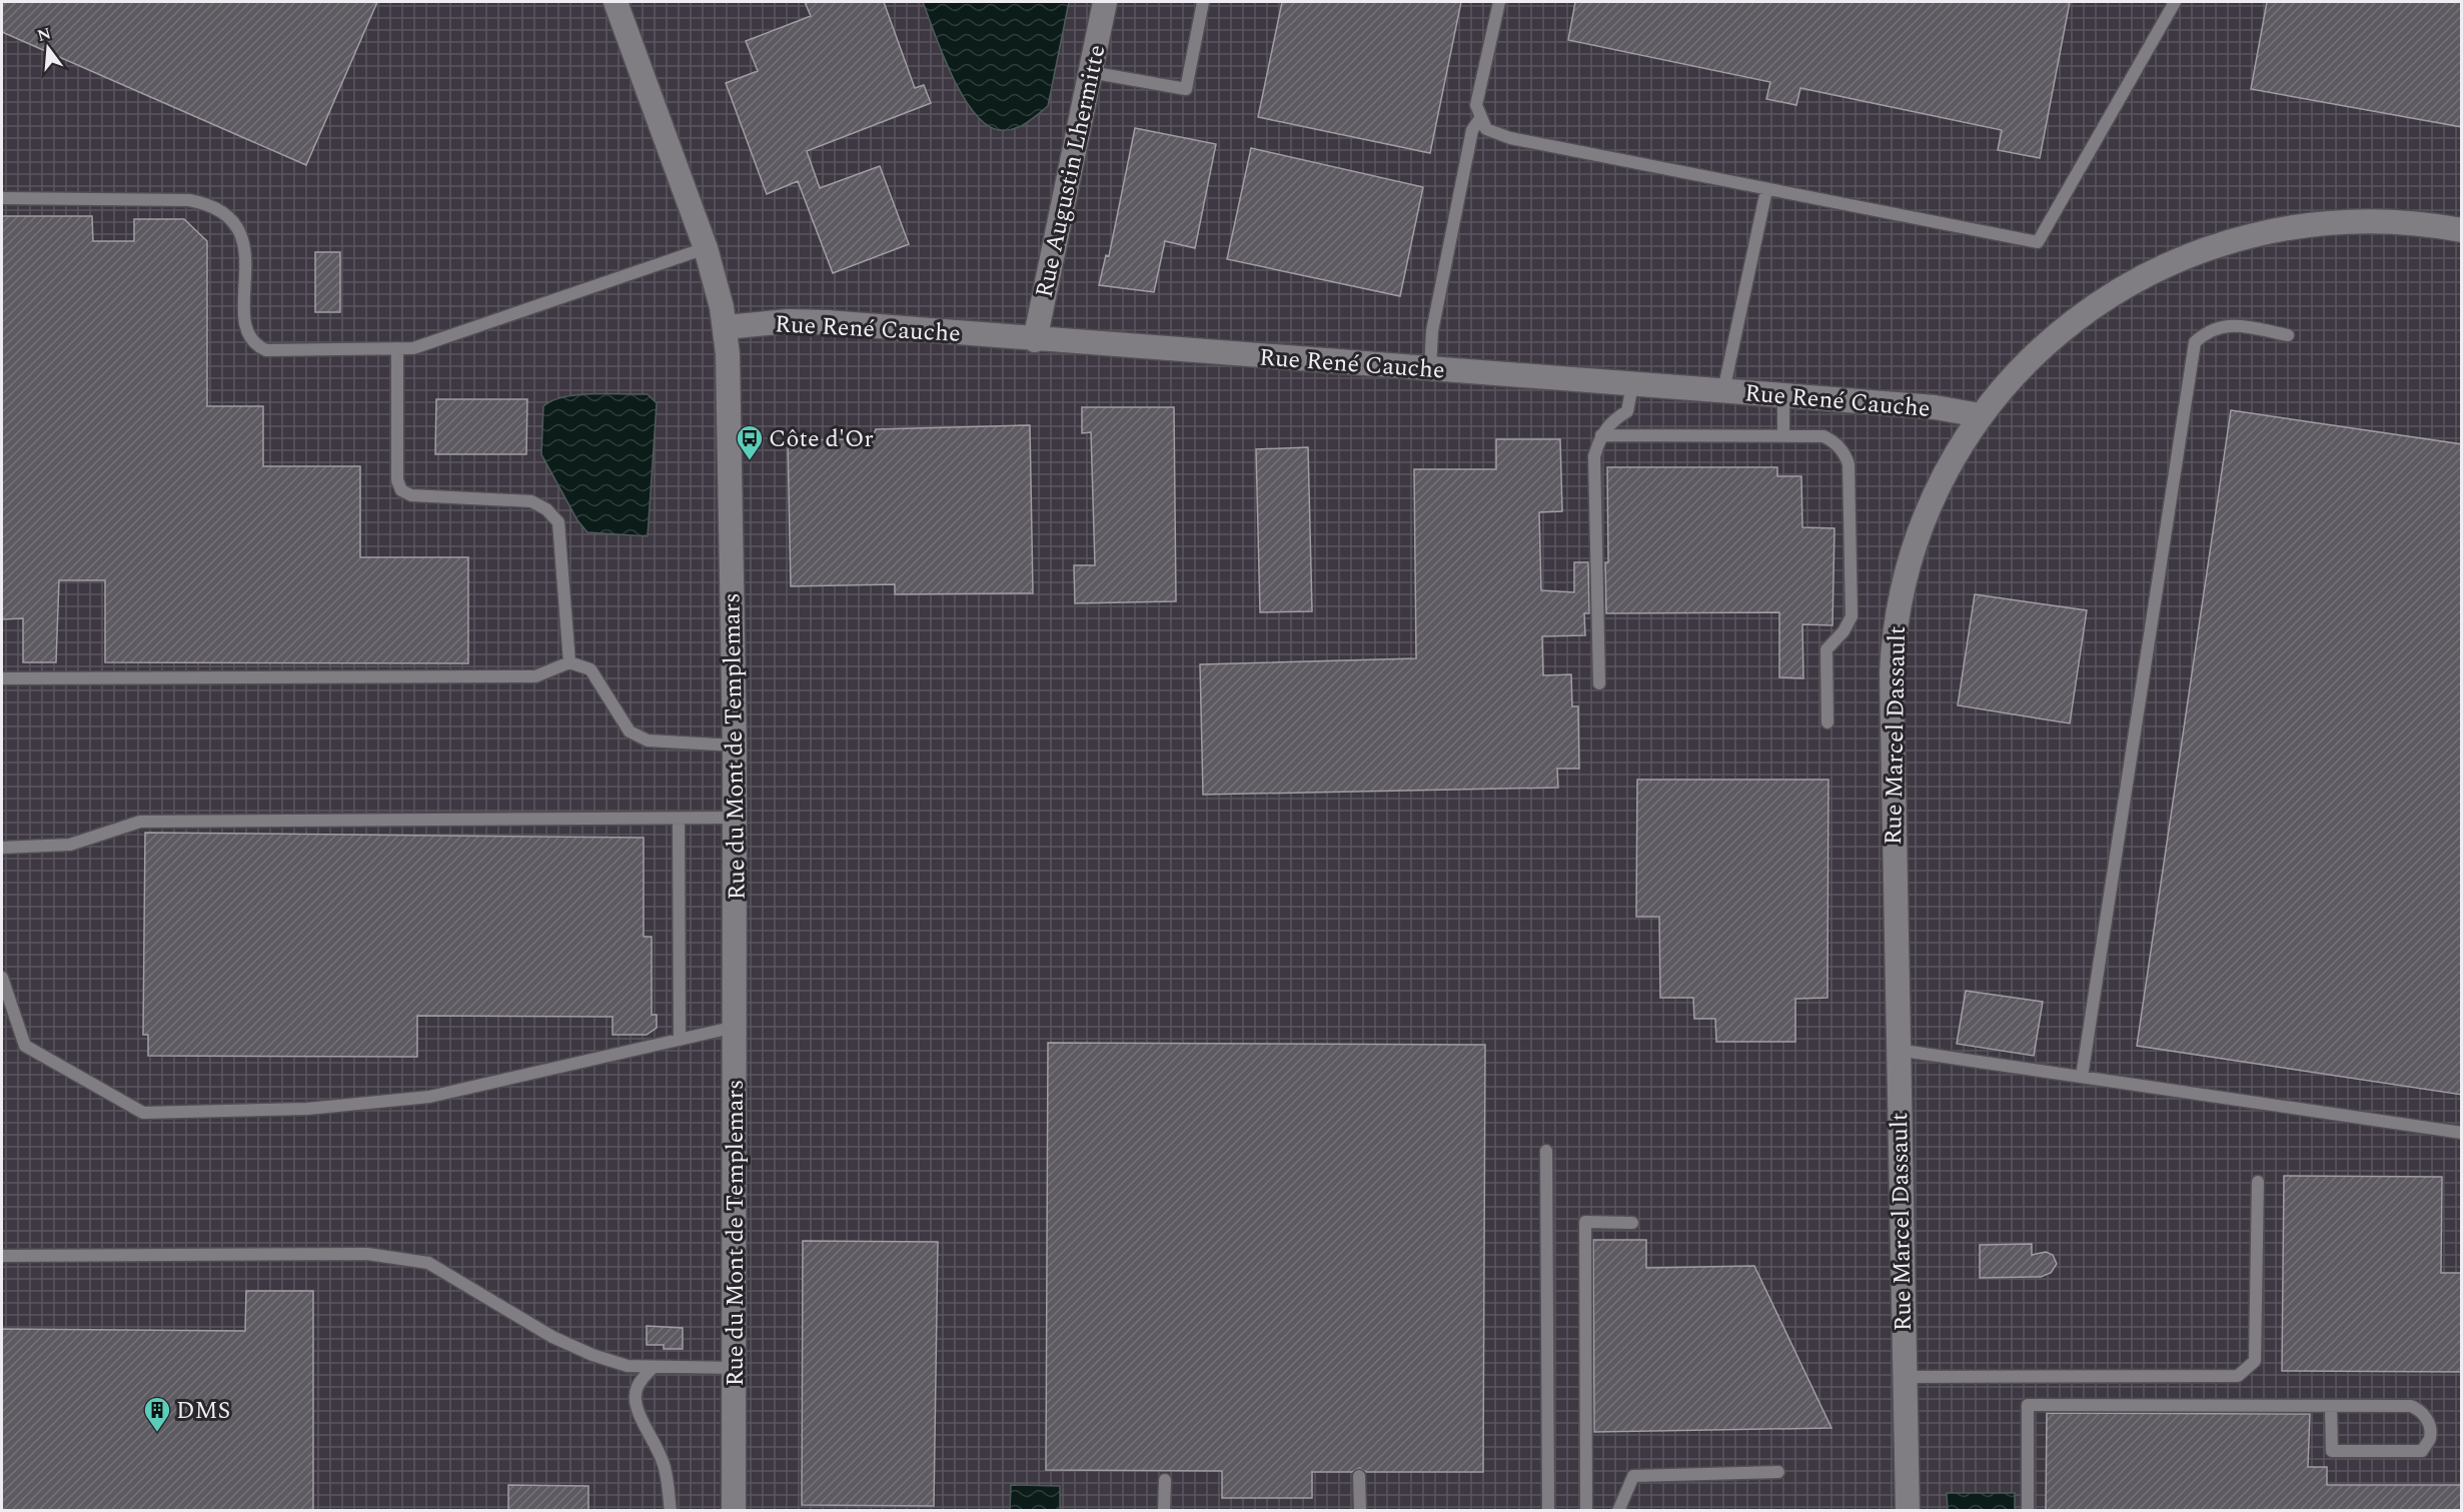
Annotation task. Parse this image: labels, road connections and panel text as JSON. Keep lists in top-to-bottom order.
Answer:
{
  "streets": {
    "street": [
      "Rue Augustin Lhermitte",
      "Rue René Cauche",
      "Rue Marcel Dassault",
      "Rue du Mont de Templemars"
    ]
  },
  "crossings": [
    ["Rue Augustin Lhermitte", "Rue René Cauche"],
    ["Rue René Cauche", "Rue Marcel Dassault"],
    ["Rue René Cauche", "Rue du Mont de Templemars"]
  ],
  "places": {
    "bus stop": ["Côte d'Or"],
    "building": ["DMS"]
  },
  "north": "top"
}
